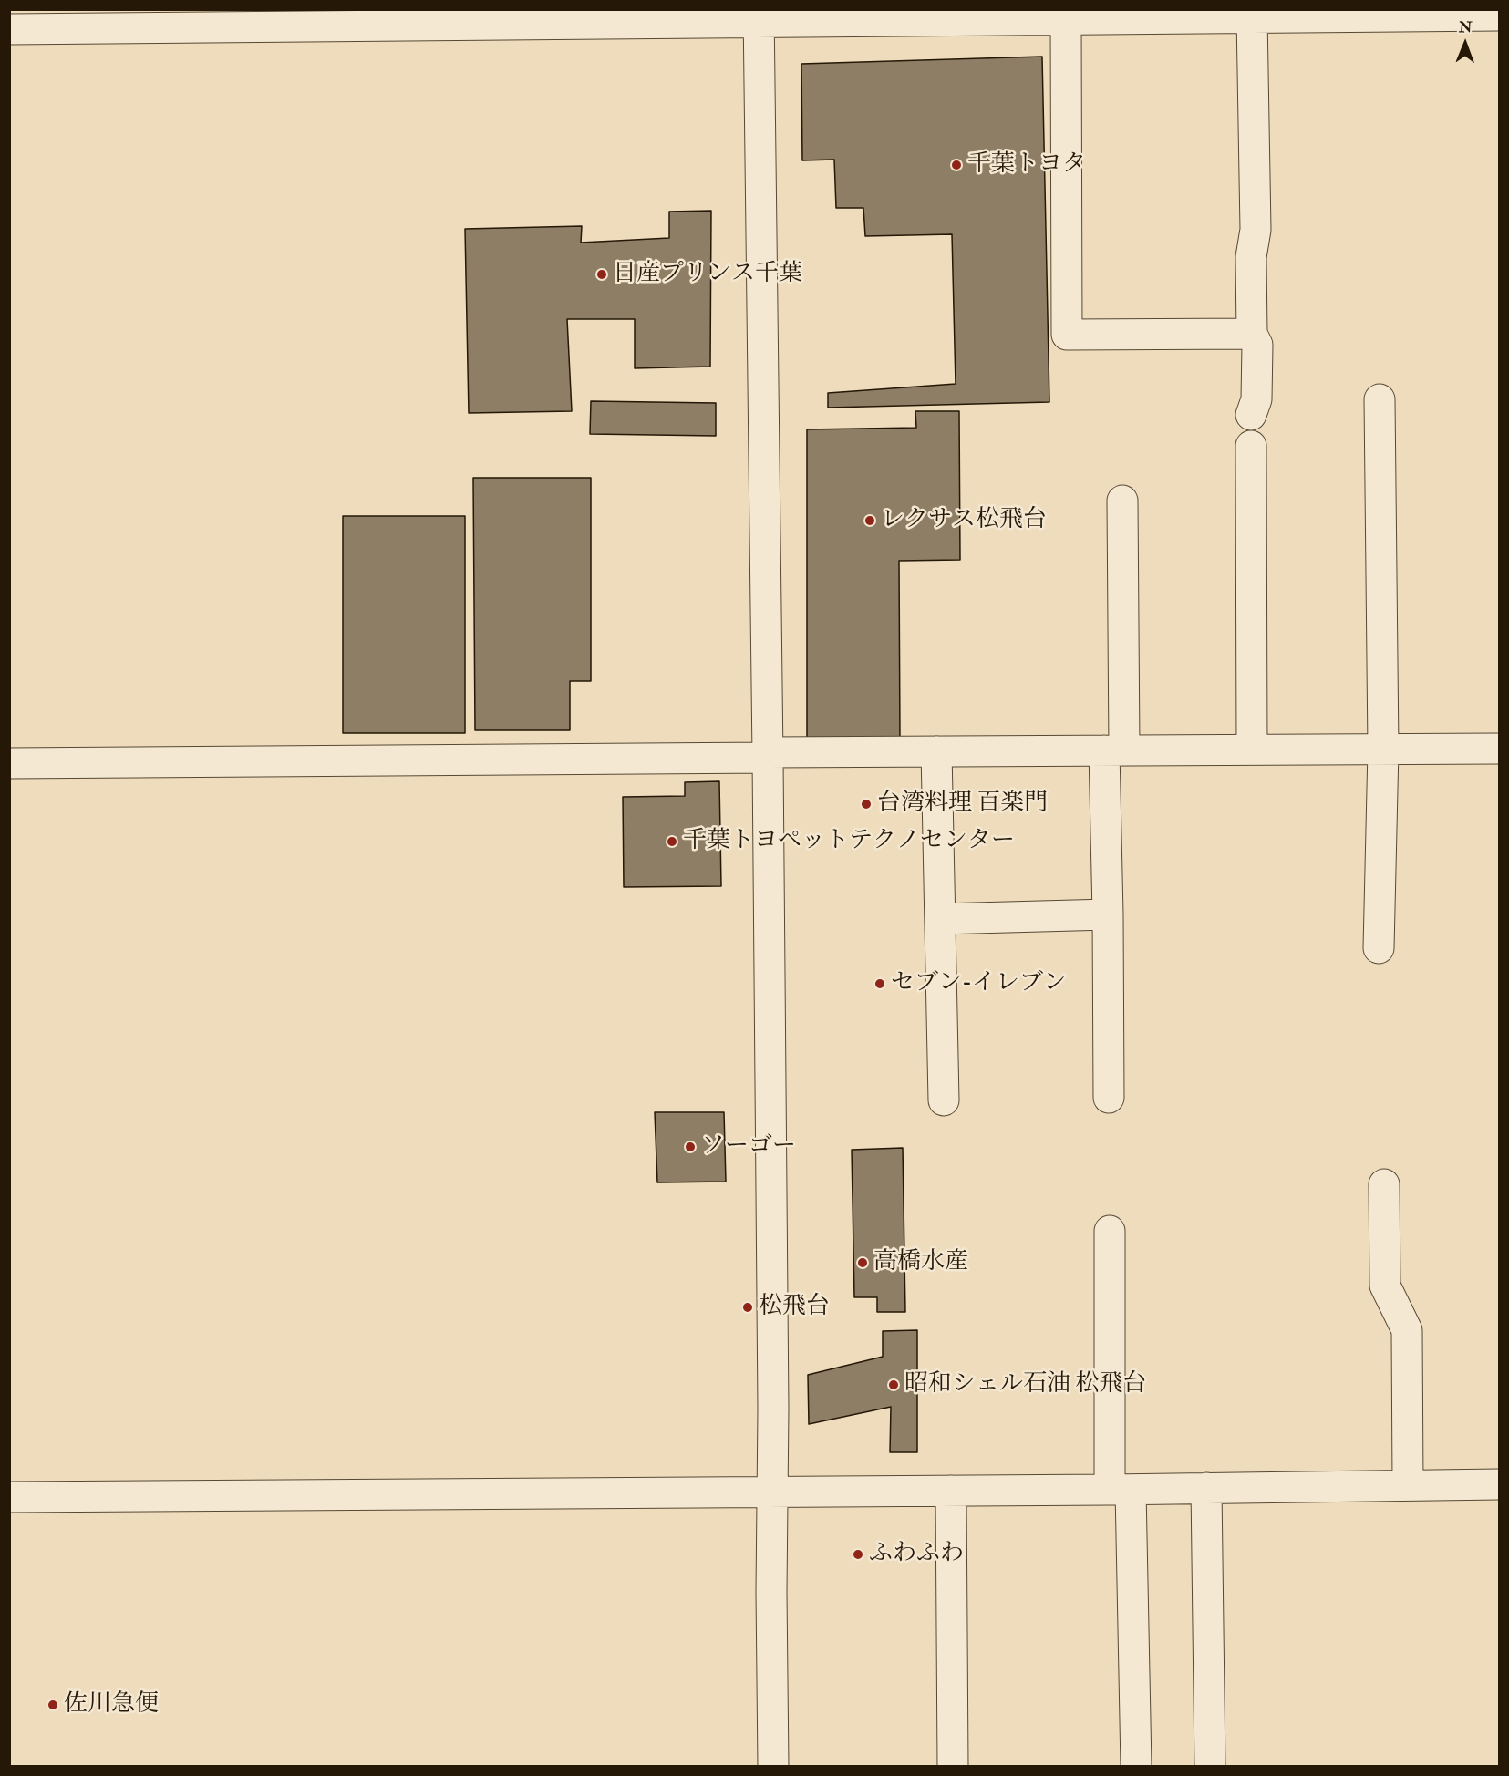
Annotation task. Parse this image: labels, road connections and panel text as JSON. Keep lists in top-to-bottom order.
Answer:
{
  "places": [
    "千葉トヨタ",
    "日産プリンス千葉",
    "レクサス松飛台",
    "台湾料理 百楽門",
    "千葉トヨペットテクノセンター",
    "セブン-イレブン",
    "ソーゴー",
    "高橋水産",
    "松飛台",
    "昭和シェル石油 松飛台",
    "ふわふわ",
    "佐川急便"
  ],
  "north": "top"
}
